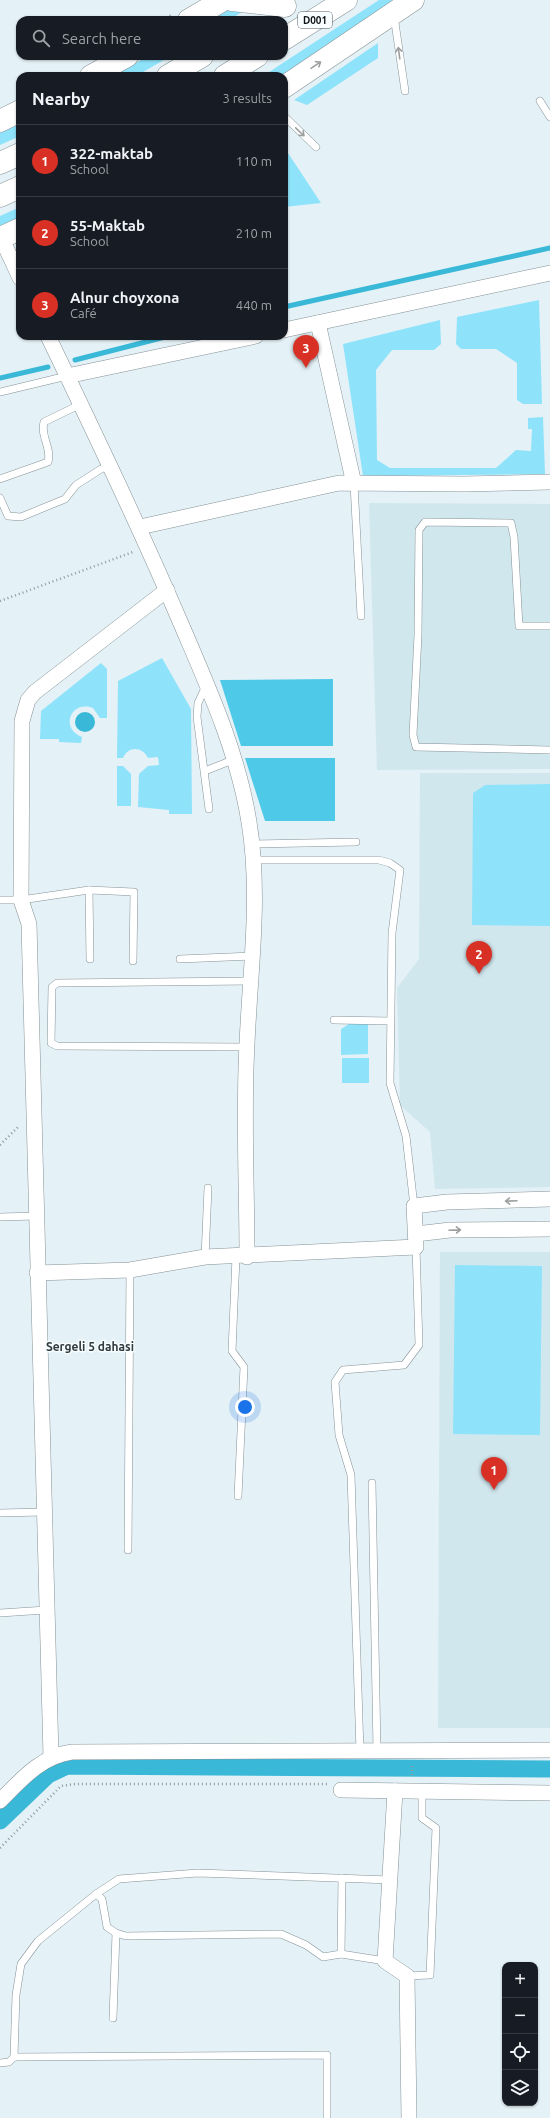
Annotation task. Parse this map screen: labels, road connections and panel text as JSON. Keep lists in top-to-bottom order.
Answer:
{
  "streets": {
    "highway": ["D001"]
  },
  "districts": ["Sergeli 5 dahasi"],
  "page": {
    "search": "Search here",
    "heading": ["Nearby", "3 results"],
    "list": [
      {
        "mark": "1",
        "name": "322-maktab",
        "note": "School",
        "value": "110 m"
      },
      {
        "mark": "2",
        "name": "55-Maktab",
        "note": "School",
        "value": "210 m"
      },
      {
        "mark": "3",
        "name": "Alnur choyxona",
        "note": "Café",
        "value": "440 m"
      }
    ],
    "pins": ["3", "2", "1"],
    "map_buttons": ["+", "−"]
  }
}
